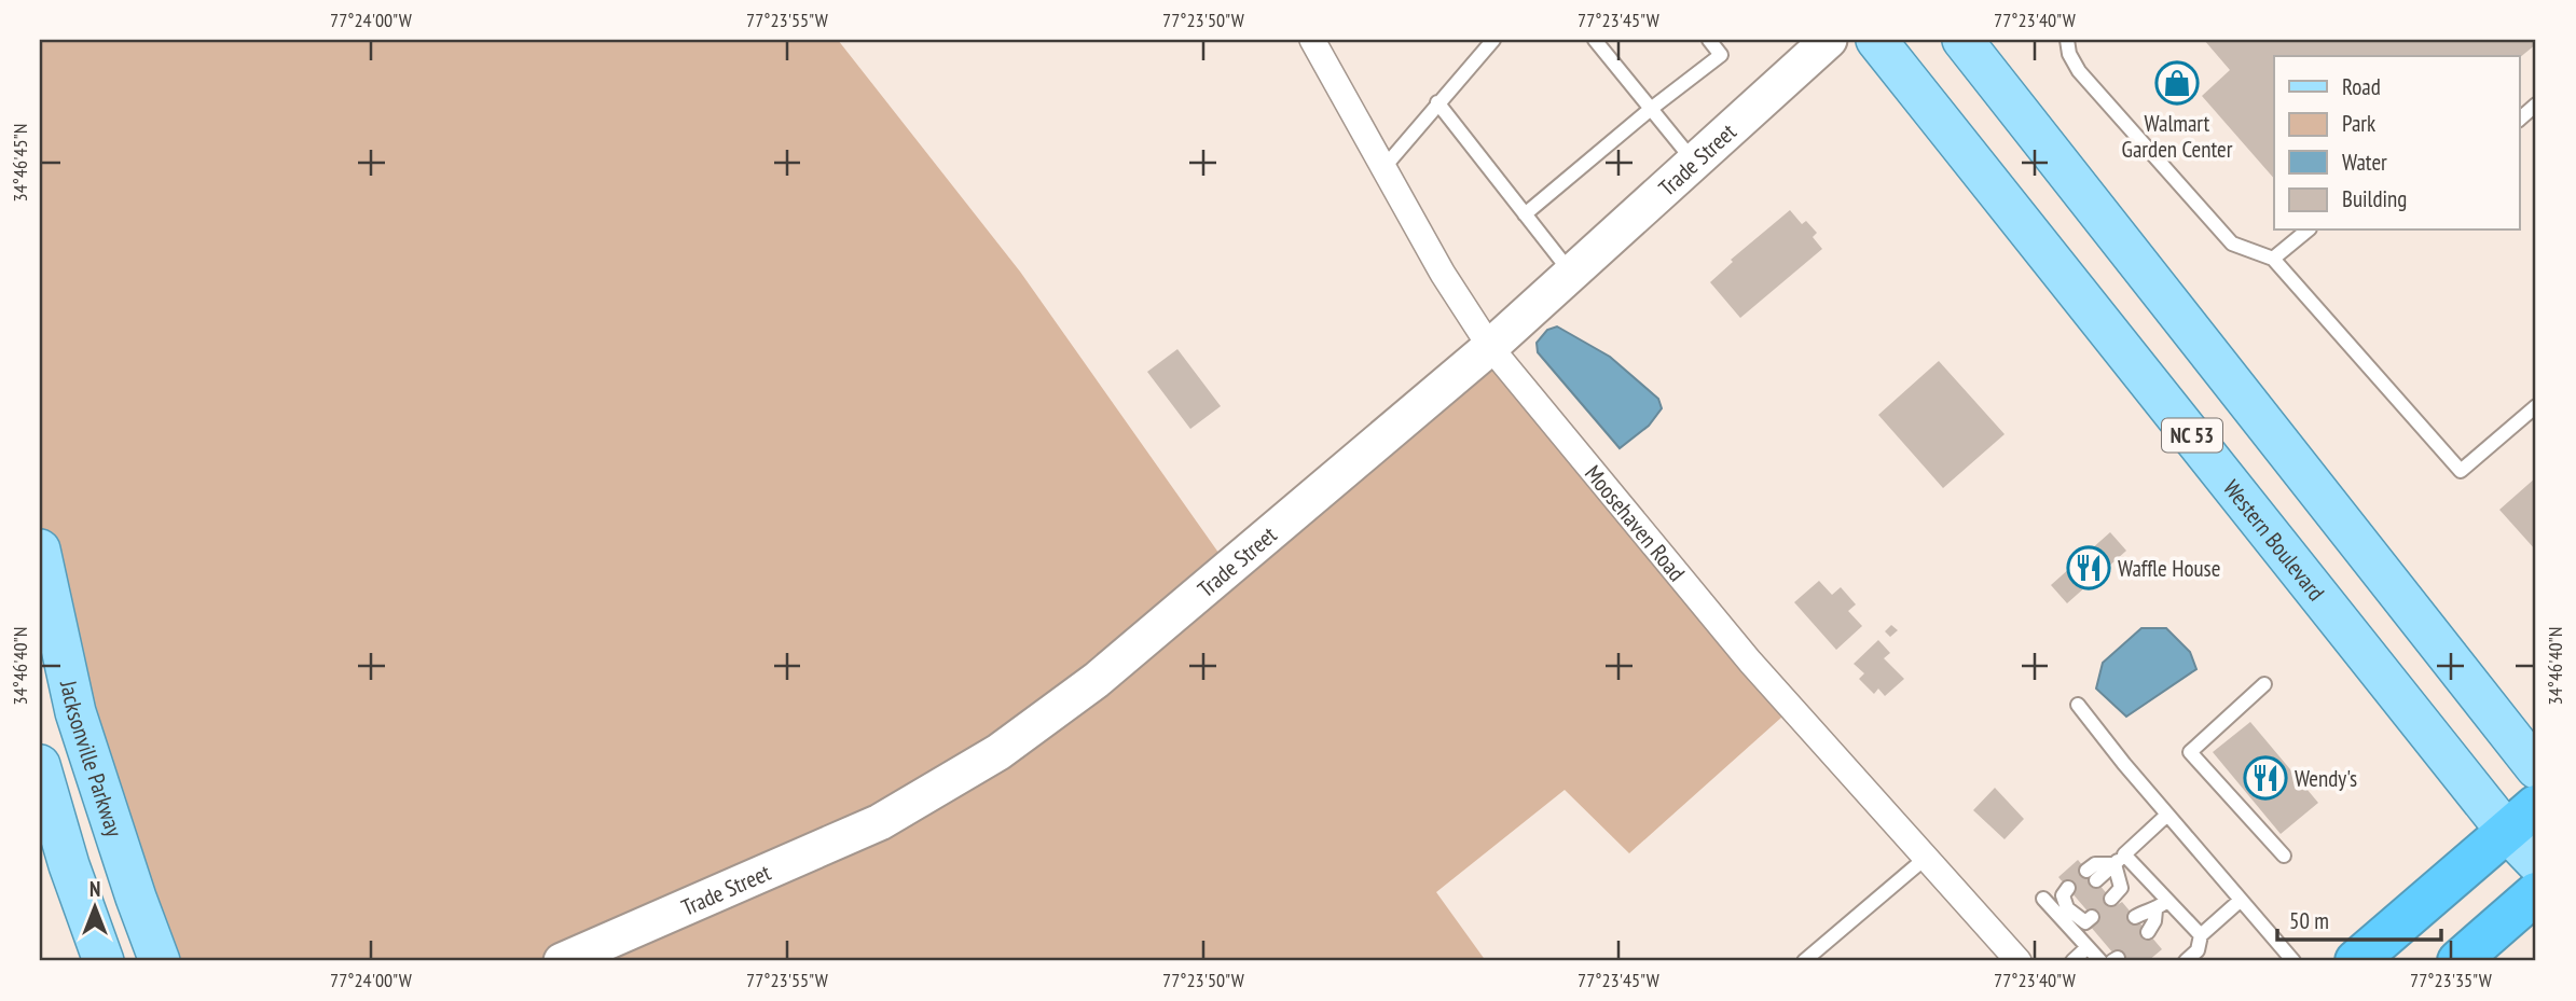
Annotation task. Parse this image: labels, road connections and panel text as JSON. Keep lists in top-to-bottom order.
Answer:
{
  "streets": {
    "main road": ["NC 53", "Western Boulevard", "Jacksonville Parkway"],
    "street": ["Trade Street", "Moosehaven Road"]
  },
  "crossings": [
    ["Trade Street", "Moosehaven Road"]
  ],
  "places": {
    "shop": ["Walmart Garden Center"],
    "restaurant": ["Waffle House", "Wendy's"]
  },
  "legend": [
    "Road",
    "Park",
    "Water",
    "Building"
  ],
  "scale_bar": "50 m",
  "north": "top",
  "coordinates": [
    "77°24'00\"W",
    "77°23'55\"W",
    "77°23'50\"W",
    "77°23'45\"W",
    "77°23'40\"W",
    "34°46'45\"N",
    "34°46'40\"N",
    "77°23'35\"W"
  ]
}
